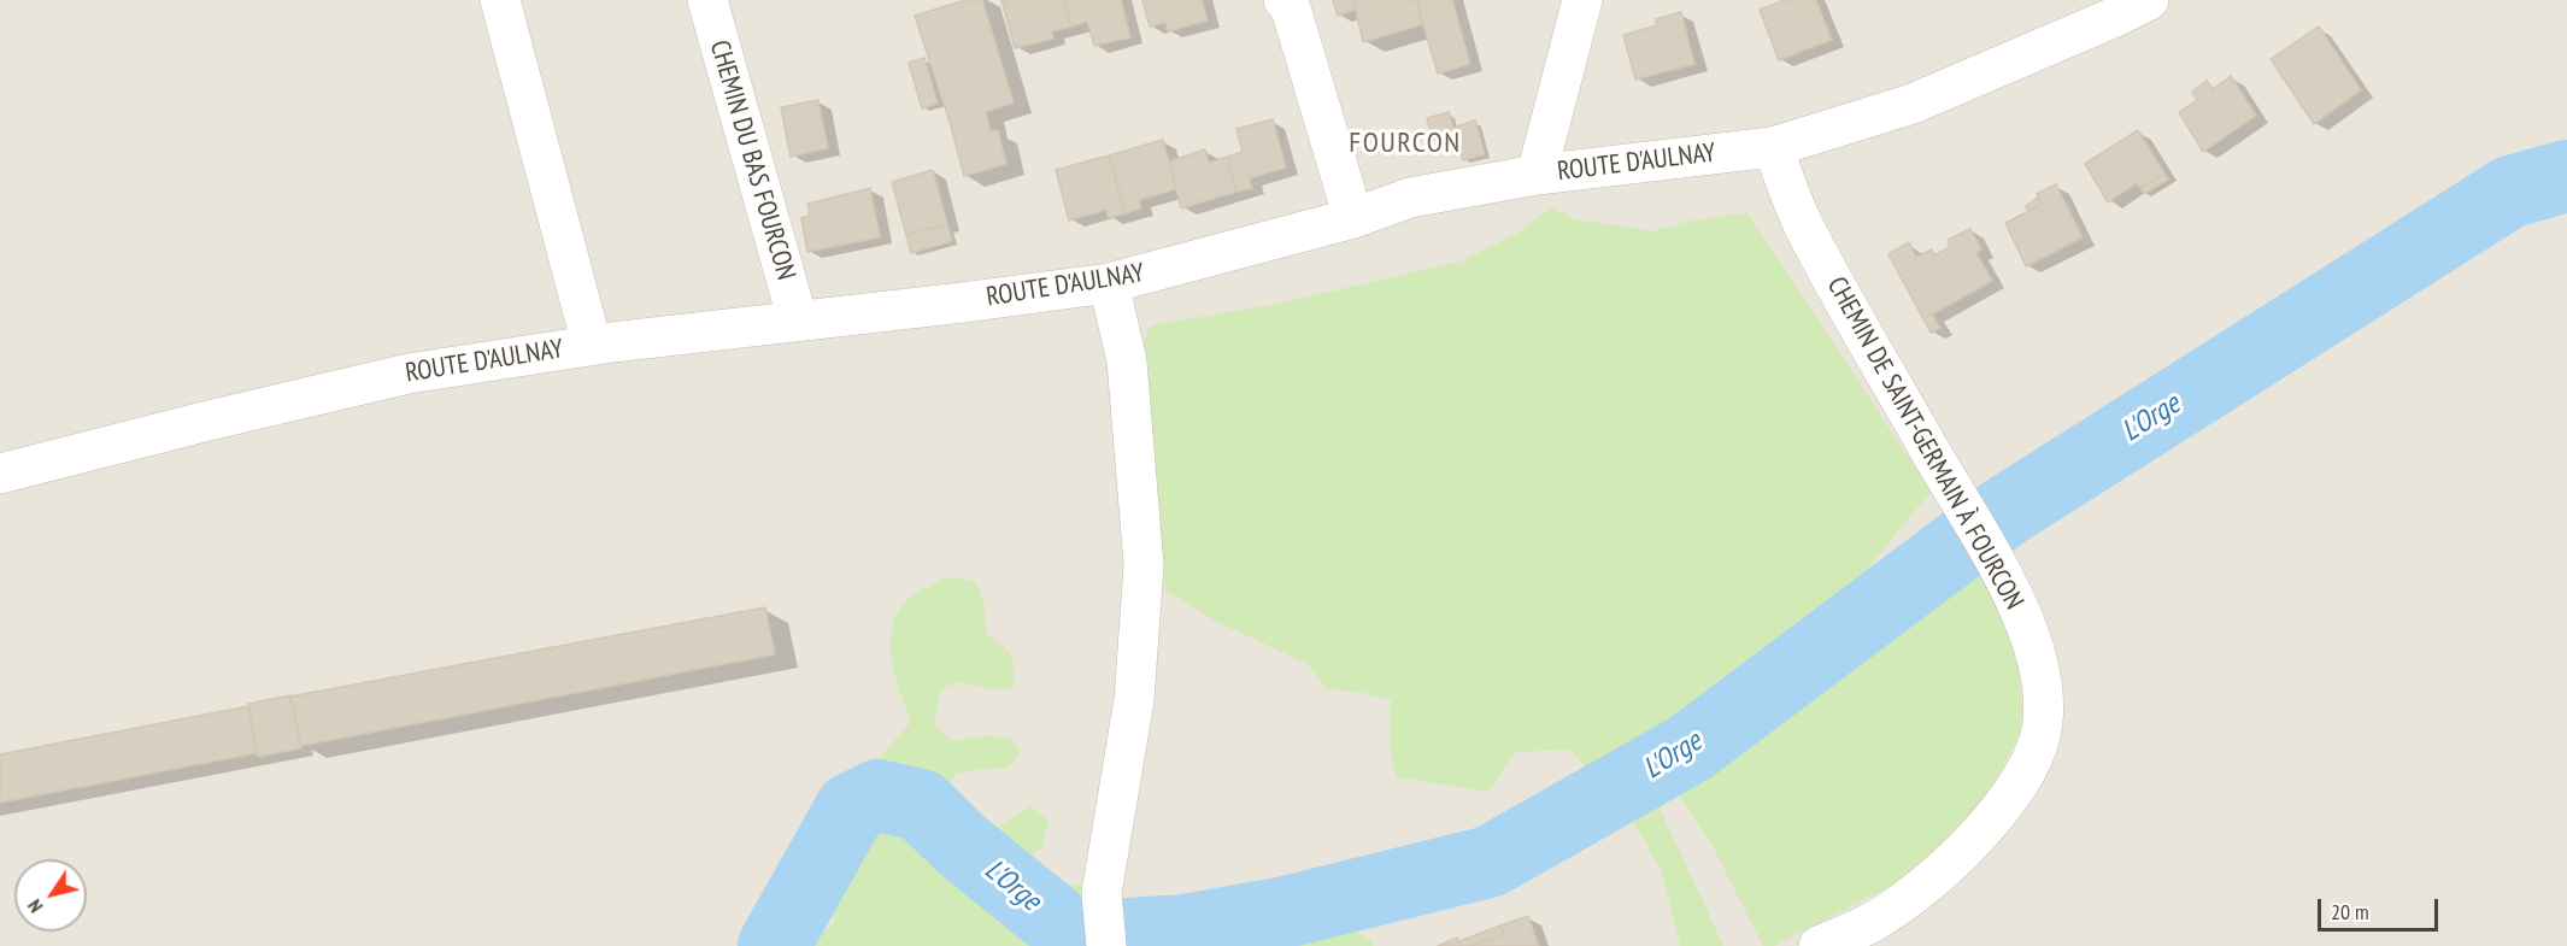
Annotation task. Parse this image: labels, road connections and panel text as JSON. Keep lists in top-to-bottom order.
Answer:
{
  "streets": {
    "street": ["CHEMIN DU BAS FOURCON", "ROUTE D'AULNAY", "CHEMIN DE SAINT-GERMAIN À FOURCON"]
  },
  "crossings": [
    ["CHEMIN DU BAS FOURCON", "ROUTE D'AULNAY"],
    ["ROUTE D'AULNAY", "CHEMIN DE SAINT-GERMAIN À FOURCON"]
  ],
  "districts": ["FOURCON"],
  "water": ["L'Orge"],
  "scale_bar": "20 m",
  "north": "bottom left"
}
